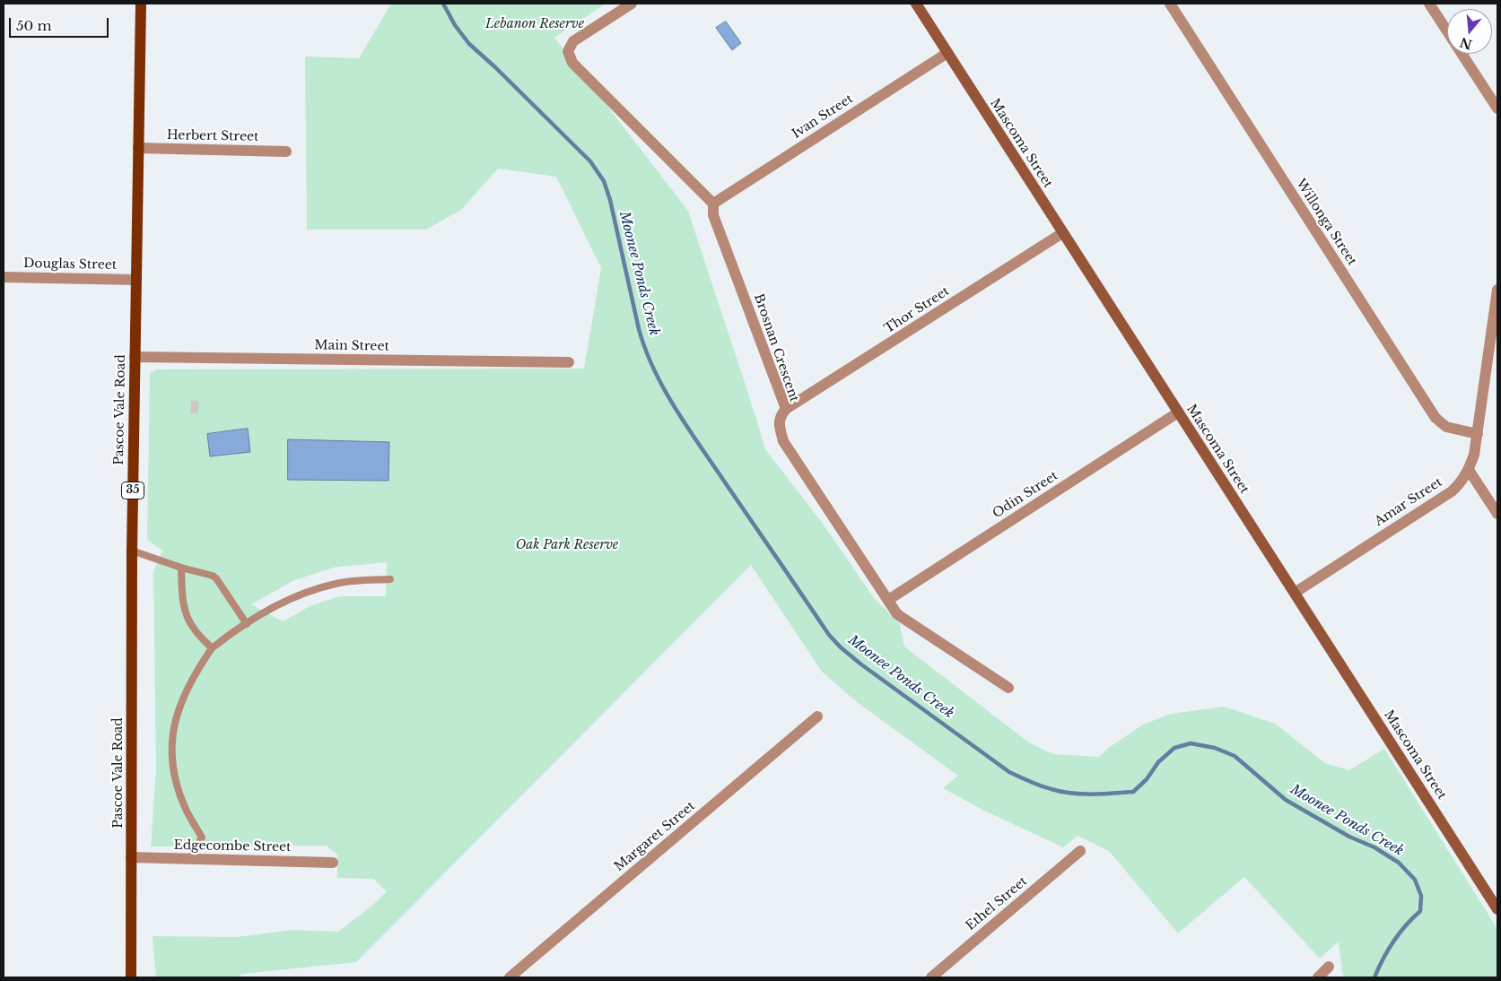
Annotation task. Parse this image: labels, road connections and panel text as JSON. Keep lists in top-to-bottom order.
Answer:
{
  "streets": {
    "main road": ["Mascoma Street", "Pascoe Vale Road", "35"],
    "street": [
      "Ivan Street",
      "Herbert Street",
      "Willonga Street",
      "Douglas Street",
      "Thor Street",
      "Main Street",
      "Brosnan Crescent",
      "Odin Street",
      "Amar Street",
      "Margaret Street",
      "Edgecombe Street",
      "Ethel Street"
    ]
  },
  "crossings": [
    ["Ivan Street", "Mascoma Street"],
    ["Ivan Street", "Brosnan Crescent"],
    ["Herbert Street", "Pascoe Vale Road"],
    ["Mascoma Street", "Thor Street"],
    ["Mascoma Street", "Odin Street"],
    ["Mascoma Street", "Amar Street"],
    ["Willonga Street", "Amar Street"],
    ["Douglas Street", "Pascoe Vale Road"],
    ["Thor Street", "Brosnan Crescent"],
    ["Main Street", "Pascoe Vale Road"],
    ["Brosnan Crescent", "Odin Street"],
    ["Pascoe Vale Road", "Edgecombe Street"]
  ],
  "water": ["Moonee Ponds Creek"],
  "parks": ["Lebanon Reserve", "Oak Park Reserve"],
  "scale_bar": "50 m",
  "north": "bottom"
}
